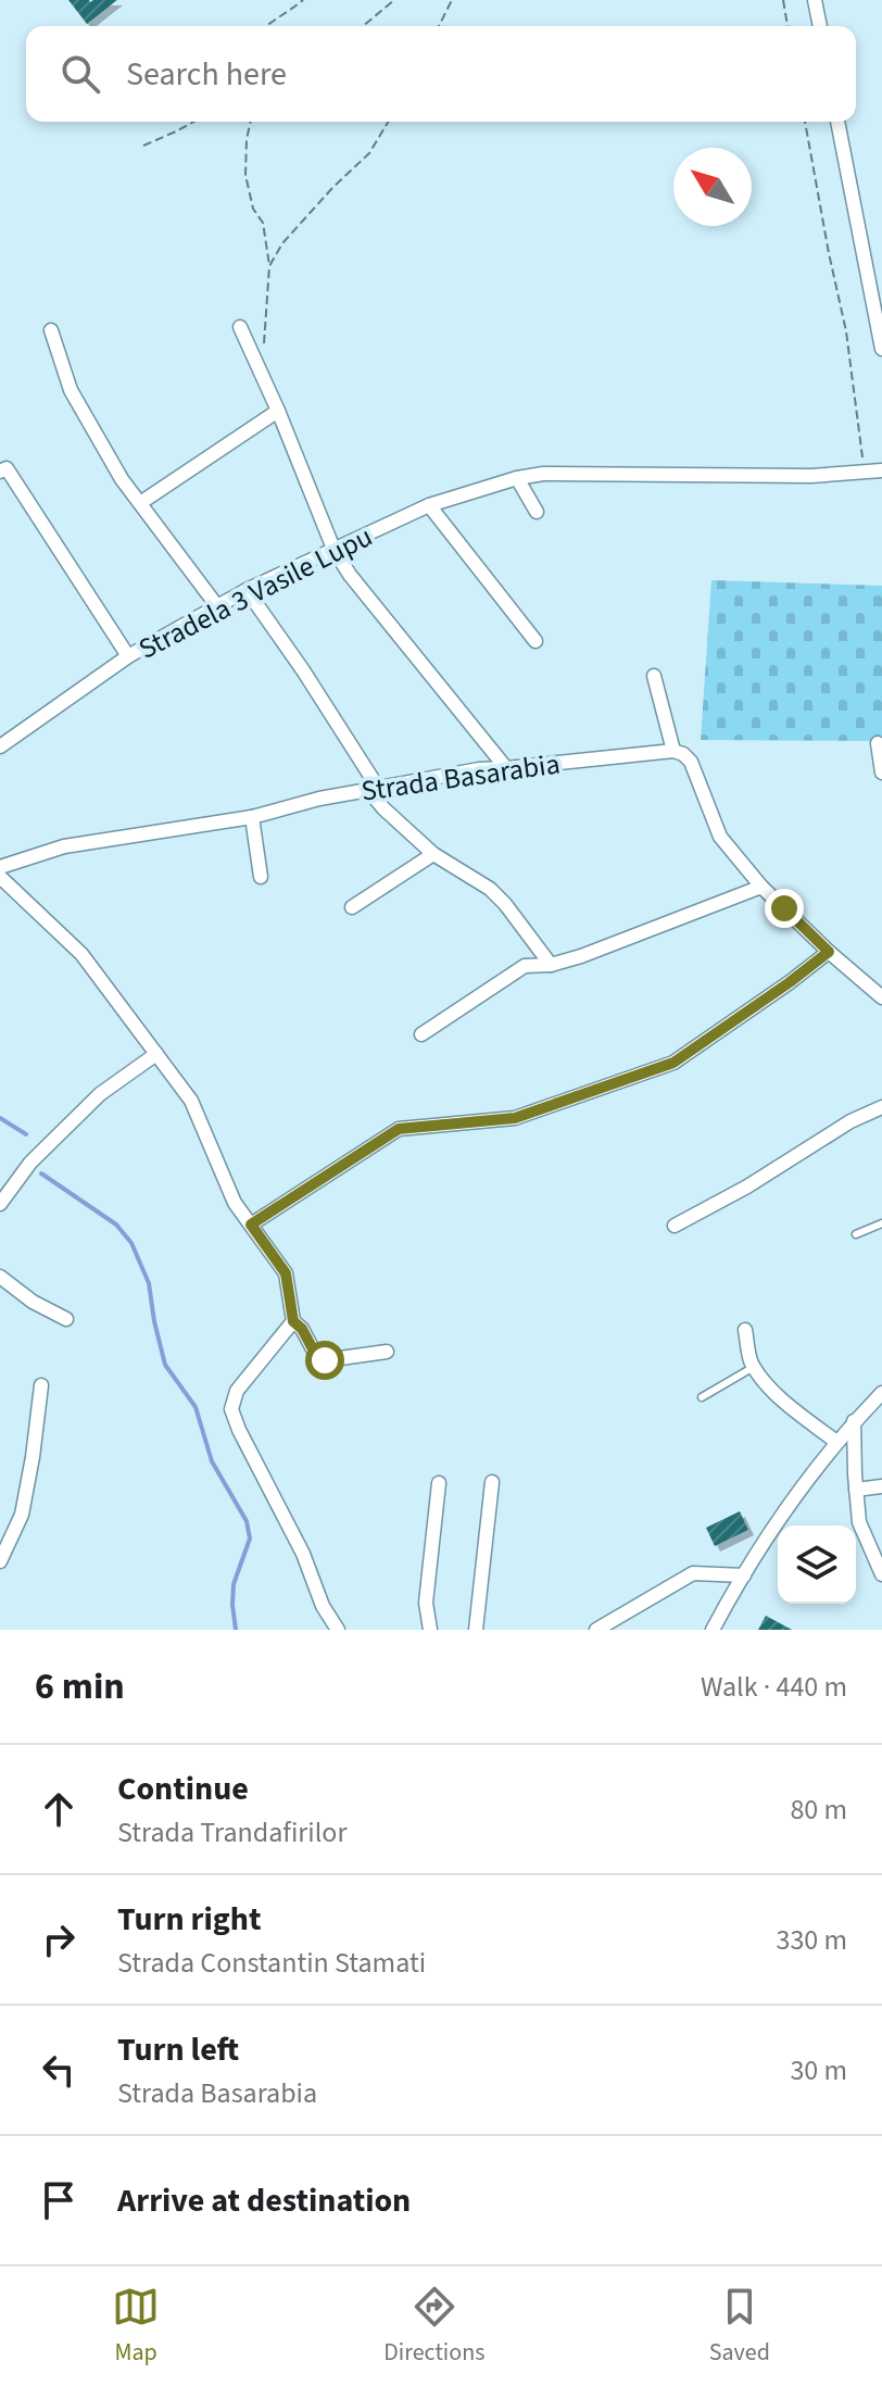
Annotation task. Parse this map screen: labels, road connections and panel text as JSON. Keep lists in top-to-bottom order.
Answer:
{
  "streets": {
    "street": ["Stradela 3 Vasile Lupu", "Strada Basarabia"]
  },
  "north": "top left",
  "page": {
    "search": "Search here",
    "heading": ["6 min", "Walk · 440 m"],
    "list": [
      ["Continue", "Strada Trandafirilor", "80 m"],
      ["Turn right", "Strada Constantin Stamati", "330 m"],
      ["Turn left", "Strada Basarabia", "30 m"],
      "Arrive at destination"
    ],
    "nav": ["Map", "Directions", "Saved"]
  }
}
